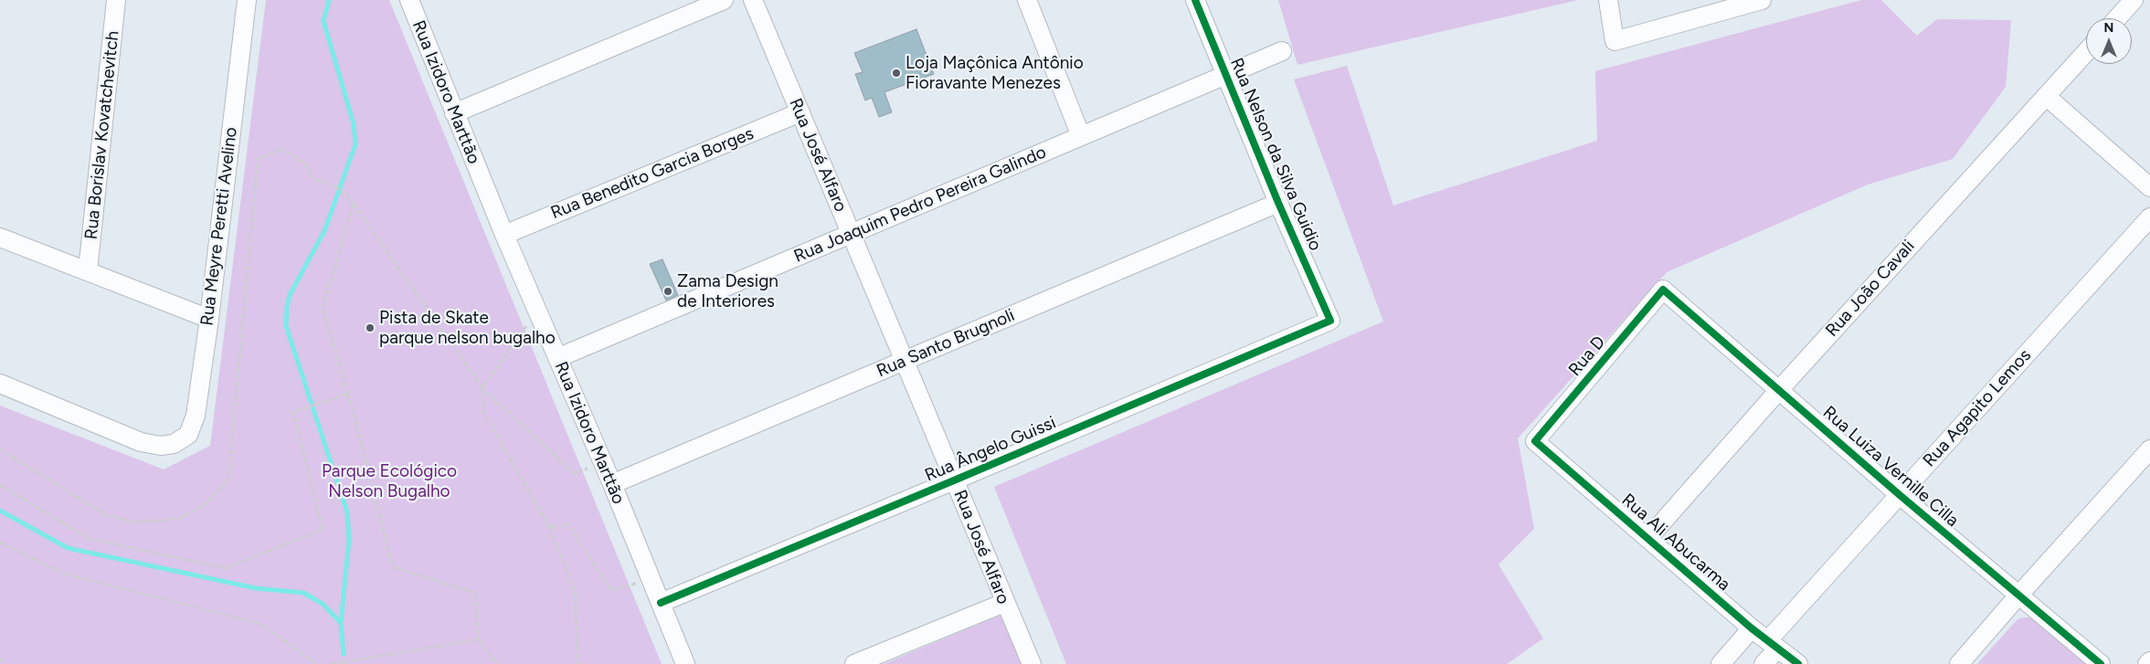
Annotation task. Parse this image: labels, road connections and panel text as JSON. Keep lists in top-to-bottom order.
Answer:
{
  "streets": {
    "street": [
      "Rua Izidoro Marttão",
      "Rua Borislav Kovatchevitch",
      "Rua Nelson da Silva Guidio",
      "Rua José Alfaro",
      "Rua Benedito Garcia Borges",
      "Rua Joaquim Pedro Pereira Galindo",
      "Rua Meyre Peretti Avelino",
      "Rua João Cavali",
      "Rua Santo Brugnoli",
      "Rua D",
      "Rua Agapito Lemos",
      "Rua Ângelo Guissi",
      "Rua Luiza Vernille Cilla",
      "Rua Ali Abucarma"
    ]
  },
  "crossings": [
    ["Rua Izidoro Marttão", "Rua Benedito Garcia Borges"],
    ["Rua Izidoro Marttão", "Rua Joaquim Pedro Pereira Galindo"],
    ["Rua Izidoro Marttão", "Rua Santo Brugnoli"],
    ["Rua Izidoro Marttão", "Rua Ângelo Guissi"],
    ["Rua Nelson da Silva Guidio", "Rua Joaquim Pedro Pereira Galindo"],
    ["Rua Nelson da Silva Guidio", "Rua Santo Brugnoli"],
    ["Rua Nelson da Silva Guidio", "Rua Ângelo Guissi"],
    ["Rua José Alfaro", "Rua Benedito Garcia Borges"],
    ["Rua José Alfaro", "Rua Joaquim Pedro Pereira Galindo"],
    ["Rua José Alfaro", "Rua Santo Brugnoli"],
    ["Rua José Alfaro", "Rua Ângelo Guissi"],
    ["Rua João Cavali", "Rua Luiza Vernille Cilla"],
    ["Rua João Cavali", "Rua Ali Abucarma"],
    ["Rua D", "Rua Luiza Vernille Cilla"],
    ["Rua D", "Rua Ali Abucarma"],
    ["Rua Agapito Lemos", "Rua Luiza Vernille Cilla"],
    ["Rua Agapito Lemos", "Rua Ali Abucarma"]
  ],
  "parks": ["Parque Ecológico Nelson Bugalho"],
  "places": ["Loja Maçônica Antônio Fioravante Menezes", "Zama Design de Interiores", "Pista de Skate parque nelson bugalho"],
  "north": "top"
}
